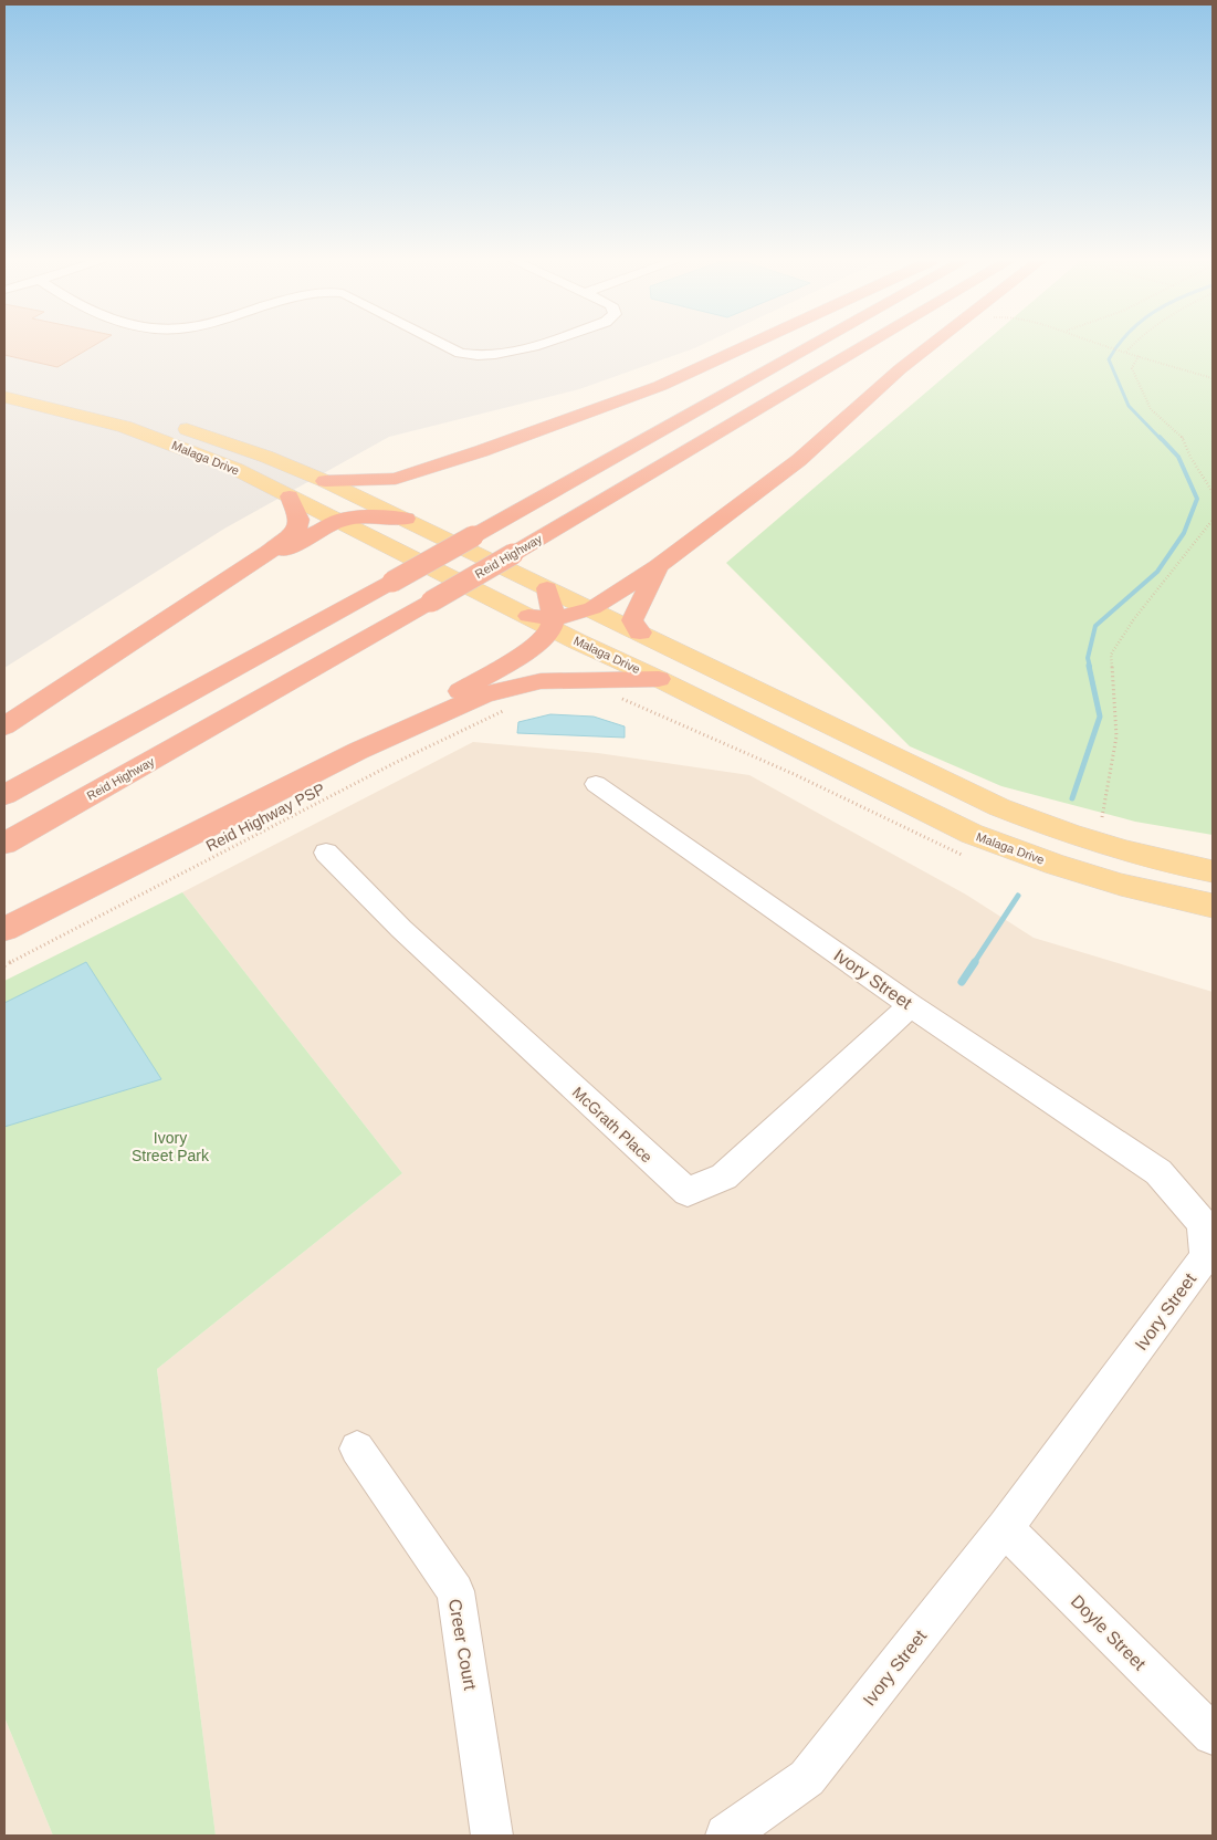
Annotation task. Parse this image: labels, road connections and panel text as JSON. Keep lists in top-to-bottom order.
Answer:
{
  "streets": {
    "highway": ["Reid Highway"],
    "main road": ["Malaga Drive"],
    "street": [
      "Ivory Street",
      "McGrath Place",
      "Doyle Street",
      "Creer Court"
    ],
    "path": ["Reid Highway PSP"]
  },
  "crossings": [
    ["Ivory Street", "McGrath Place"],
    ["Ivory Street", "Doyle Street"]
  ],
  "parks": ["Ivory Street Park"]
}
